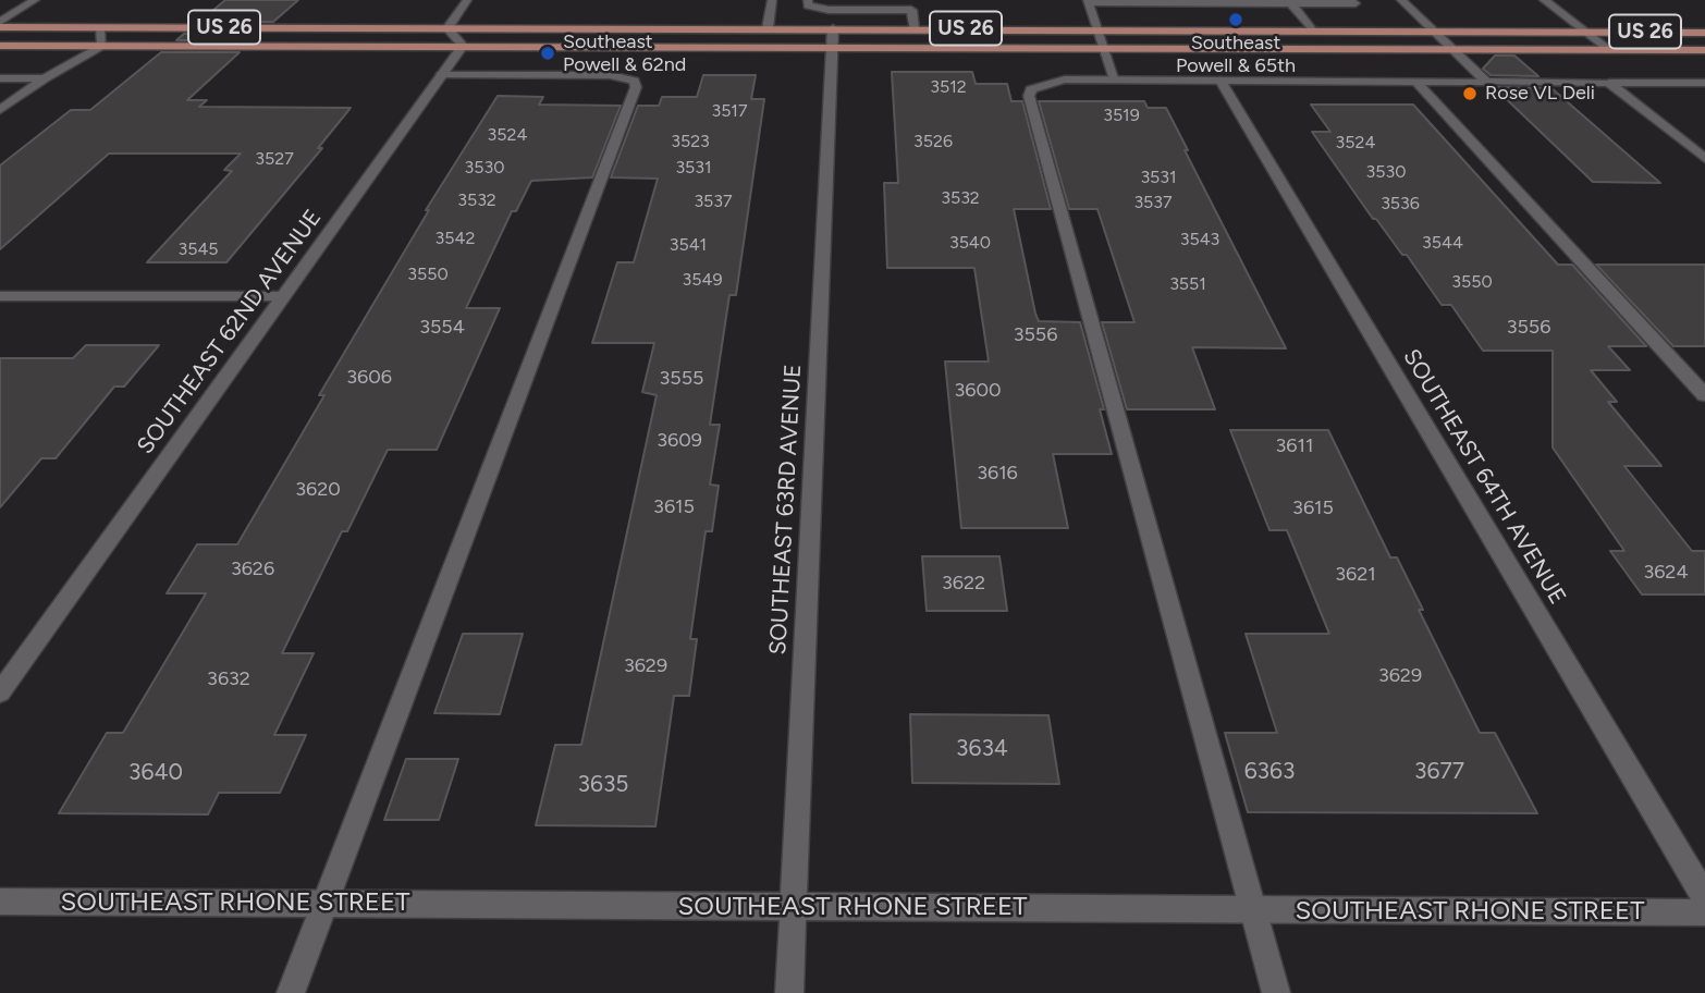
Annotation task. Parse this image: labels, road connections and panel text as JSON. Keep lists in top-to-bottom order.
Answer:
{
  "streets": {
    "main road": ["US 26"],
    "street": [
      "SOUTHEAST 62ND AVENUE",
      "SOUTHEAST 64TH AVENUE",
      "SOUTHEAST 63RD AVENUE",
      "SOUTHEAST RHONE STREET"
    ]
  },
  "crossings": [
    ["US 26", "SOUTHEAST 62ND AVENUE"],
    ["US 26", "SOUTHEAST 63RD AVENUE"],
    ["SOUTHEAST 63RD AVENUE", "SOUTHEAST RHONE STREET"]
  ],
  "places": ["Southeast Powell & 65th", "Southeast Powell & 62nd", "Rose VL Deli"],
  "house_numbers": [
    "3512",
    "3517",
    "3519",
    "3524",
    "3523",
    "3526",
    "3524",
    "3527",
    "3530",
    "3531",
    "3530",
    "3531",
    "3532",
    "3532",
    "3537",
    "3537",
    "3536",
    "3542",
    "3543",
    "3540",
    "3544",
    "3541",
    "3545",
    "3550",
    "3549",
    "3550",
    "3551",
    "3554",
    "3556",
    "3556",
    "3606",
    "3555",
    "3600",
    "3609",
    "3611",
    "3616",
    "3620",
    "3615",
    "3615",
    "3626",
    "3624",
    "3621",
    "3622",
    "3629",
    "3629",
    "3632",
    "3634",
    "6363",
    "3677",
    "3640",
    "3635"
  ]
}
